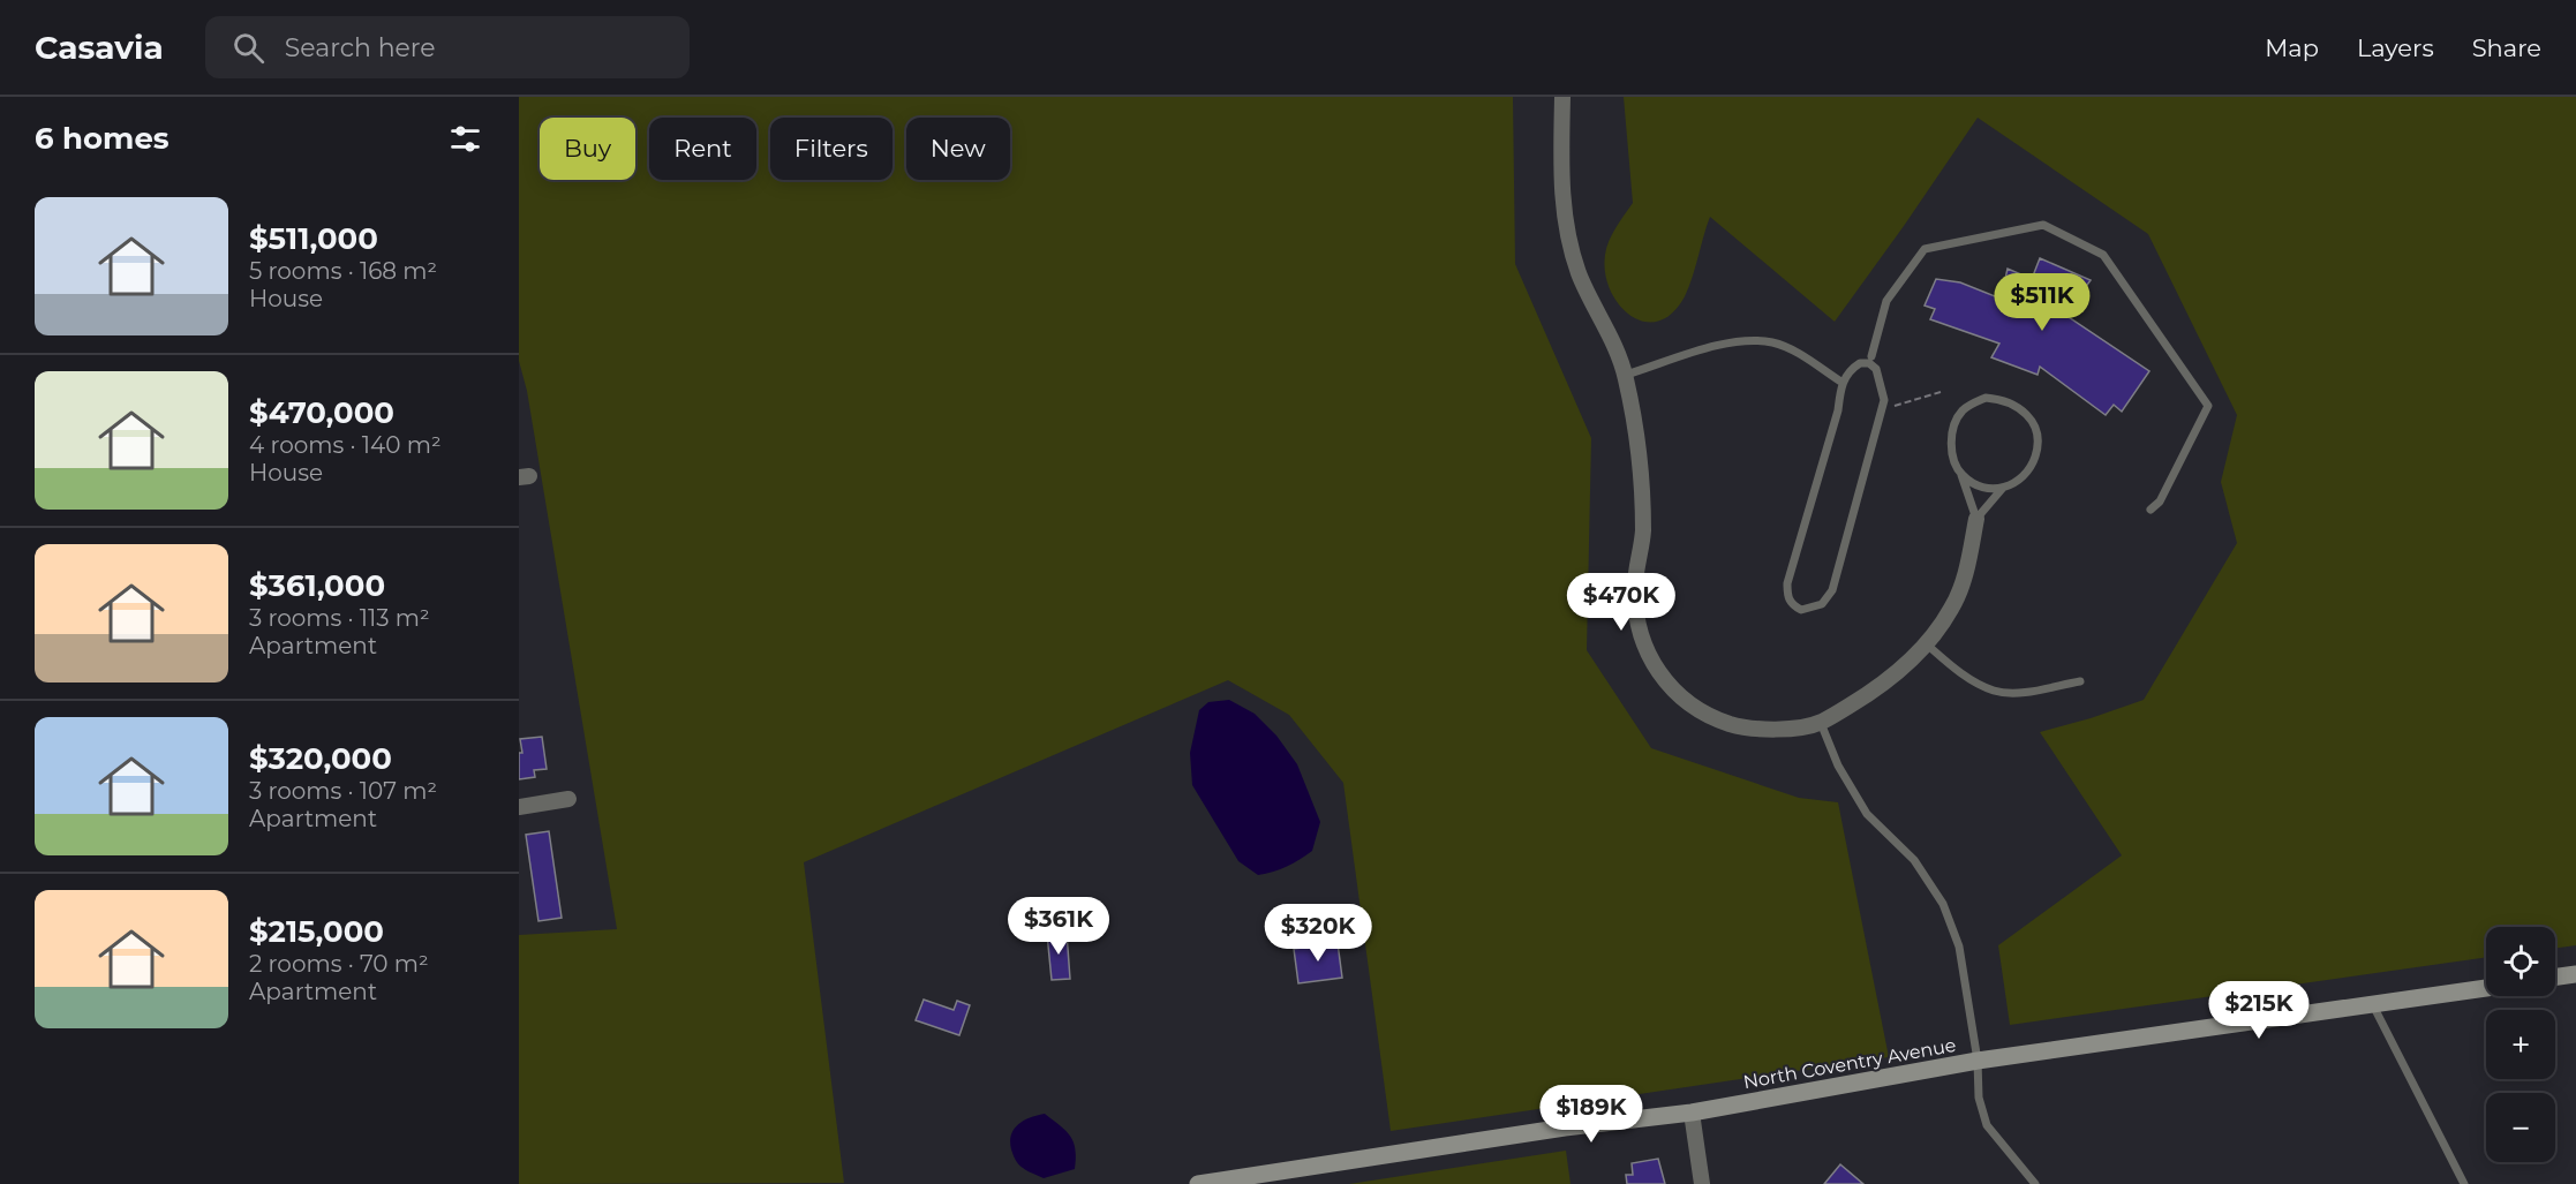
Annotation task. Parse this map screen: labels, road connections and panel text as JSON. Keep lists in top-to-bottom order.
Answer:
{
  "streets": {
    "street": ["North Coventry Avenue"]
  },
  "page": {
    "header": "Casavia",
    "search": "Search here",
    "nav": ["Map", "Layers", "Share"],
    "heading": "6 homes",
    "chip": [
      "Buy",
      "Rent",
      "Filters",
      "New"
    ],
    "list": [
      {
        "name": "$511,000",
        "note": "5 rooms · 168 m² · House"
      },
      {
        "name": "$470,000",
        "note": "4 rooms · 140 m² · House"
      },
      {
        "name": "$361,000",
        "note": "3 rooms · 113 m² · Apartment"
      },
      {
        "name": "$320,000",
        "note": "3 rooms · 107 m² · Apartment"
      },
      {
        "name": "$215,000",
        "note": "2 rooms · 70 m² · Apartment"
      }
    ],
    "price": [
      "$511K",
      "$470K",
      "$361K",
      "$320K",
      "$215K",
      "$189K"
    ],
    "map_buttons": ["+", "−"]
  }
}
